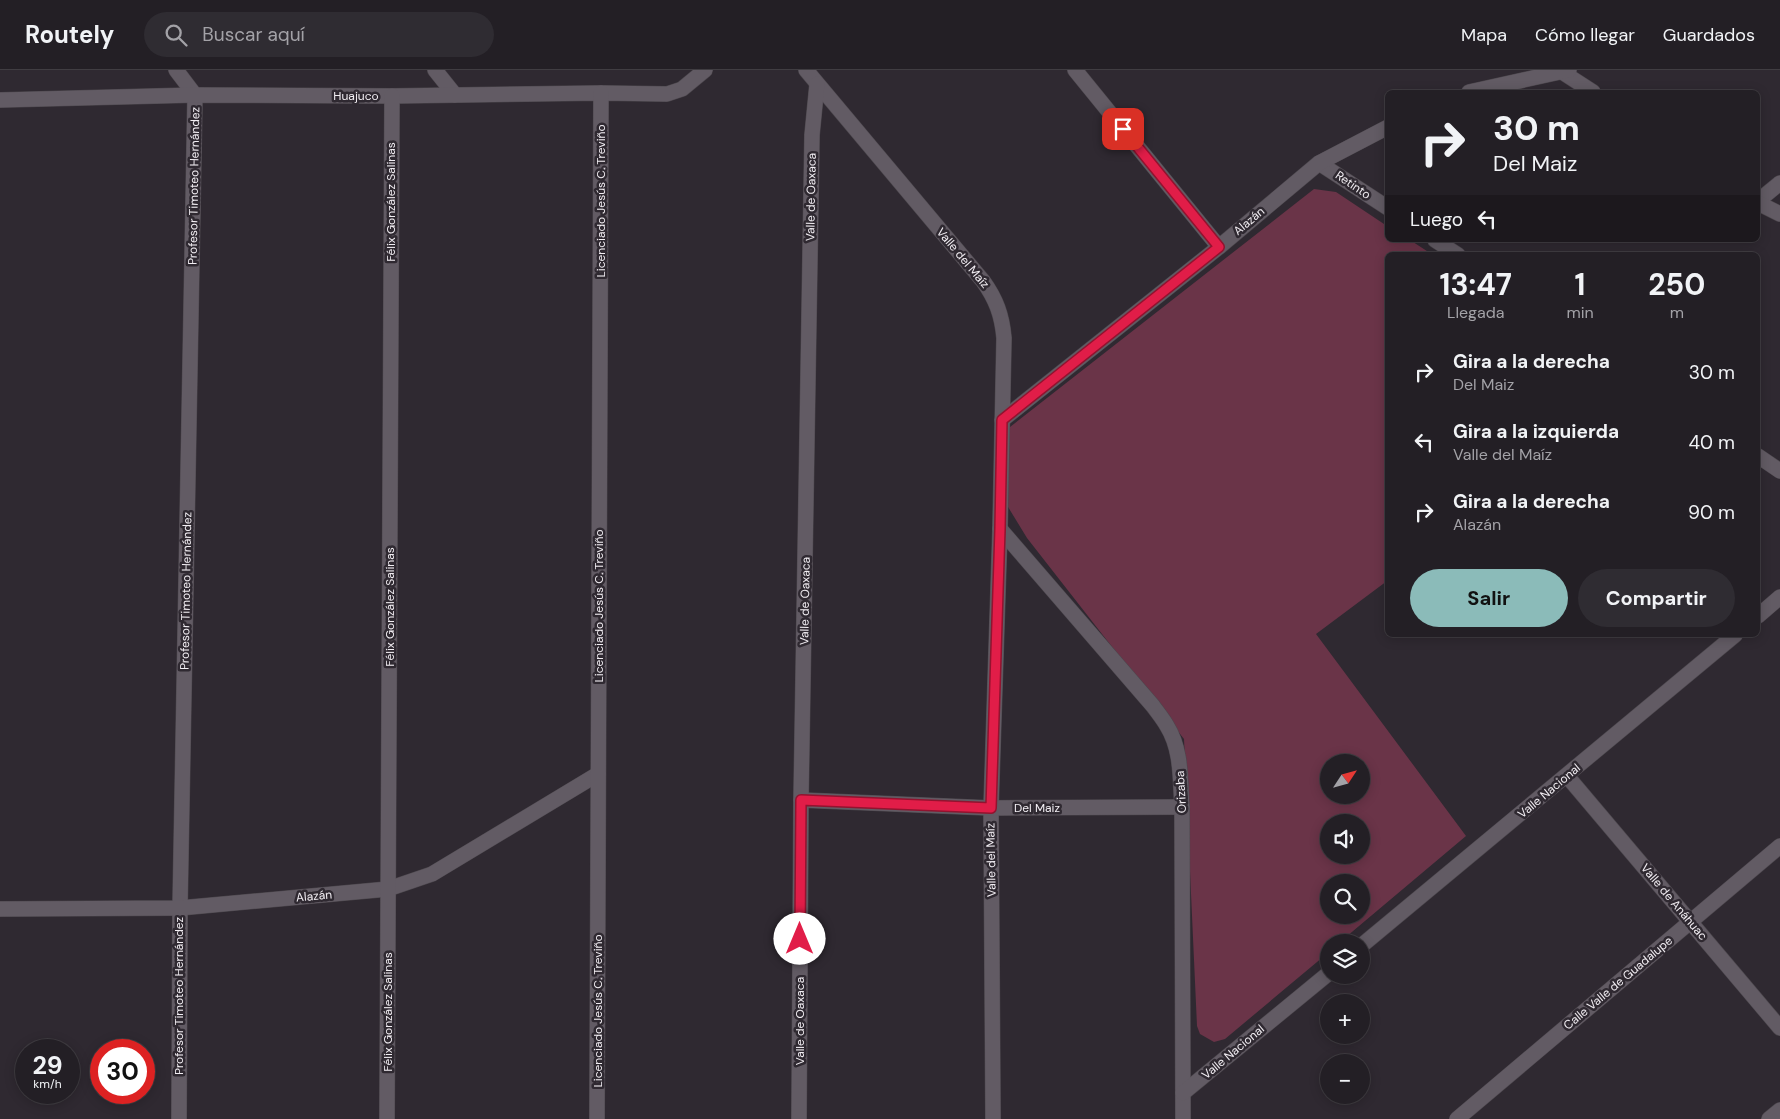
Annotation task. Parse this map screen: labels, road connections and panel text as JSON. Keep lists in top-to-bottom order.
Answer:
{
  "streets": {
    "street": [
      "Huajuco",
      "Retinto",
      "Profesor Timoteo Hernández",
      "Valle de Oaxaca",
      "Licenciado Jesús C. Treviño",
      "Félix González Salinas",
      "Alazán",
      "Valle del Maíz",
      "Valle Nacional",
      "Orizaba",
      "Del Maiz",
      "Valle de Anáhuac",
      "Calle Valle de Guadalupe"
    ]
  },
  "crossings": [
    ["Huajuco", "Profesor Timoteo Hernández"],
    ["Huajuco", "Licenciado Jesús C. Treviño"],
    ["Huajuco", "Félix González Salinas"],
    ["Retinto", "Alazán"],
    ["Profesor Timoteo Hernández", "Alazán"],
    ["Valle de Oaxaca", "Valle del Maíz"],
    ["Valle de Oaxaca", "Del Maiz"],
    ["Licenciado Jesús C. Treviño", "Alazán"],
    ["Félix González Salinas", "Alazán"],
    ["Alazán", "Valle del Maíz"],
    ["Valle del Maíz", "Orizaba"],
    ["Valle del Maíz", "Del Maiz"],
    ["Valle Nacional", "Orizaba"],
    ["Valle Nacional", "Valle de Anáhuac"],
    ["Orizaba", "Del Maiz"],
    ["Valle de Anáhuac", "Calle Valle de Guadalupe"]
  ],
  "north": "top right",
  "page": {
    "header": "Routely",
    "search": "Buscar aquí",
    "nav": ["Mapa", "Cómo llegar", "Guardados"],
    "turn": ["30 m", "Del Maiz"],
    "then": "Luego",
    "eta": [
      "13:47",
      "Llegada",
      "1",
      "min",
      "250",
      "m"
    ],
    "list": [
      {
        "name": "Gira a la derecha",
        "note": "Del Maiz",
        "value": "30 m"
      },
      {
        "name": "Gira a la izquierda",
        "note": "Valle del Maíz",
        "value": "40 m"
      },
      {
        "name": "Gira a la derecha",
        "note": "Alazán",
        "value": "90 m"
      }
    ],
    "buttons": ["Salir", "Compartir"],
    "map_buttons": ["+", "−"],
    "speed": "29 km/h",
    "limit": "30"
  }
}
